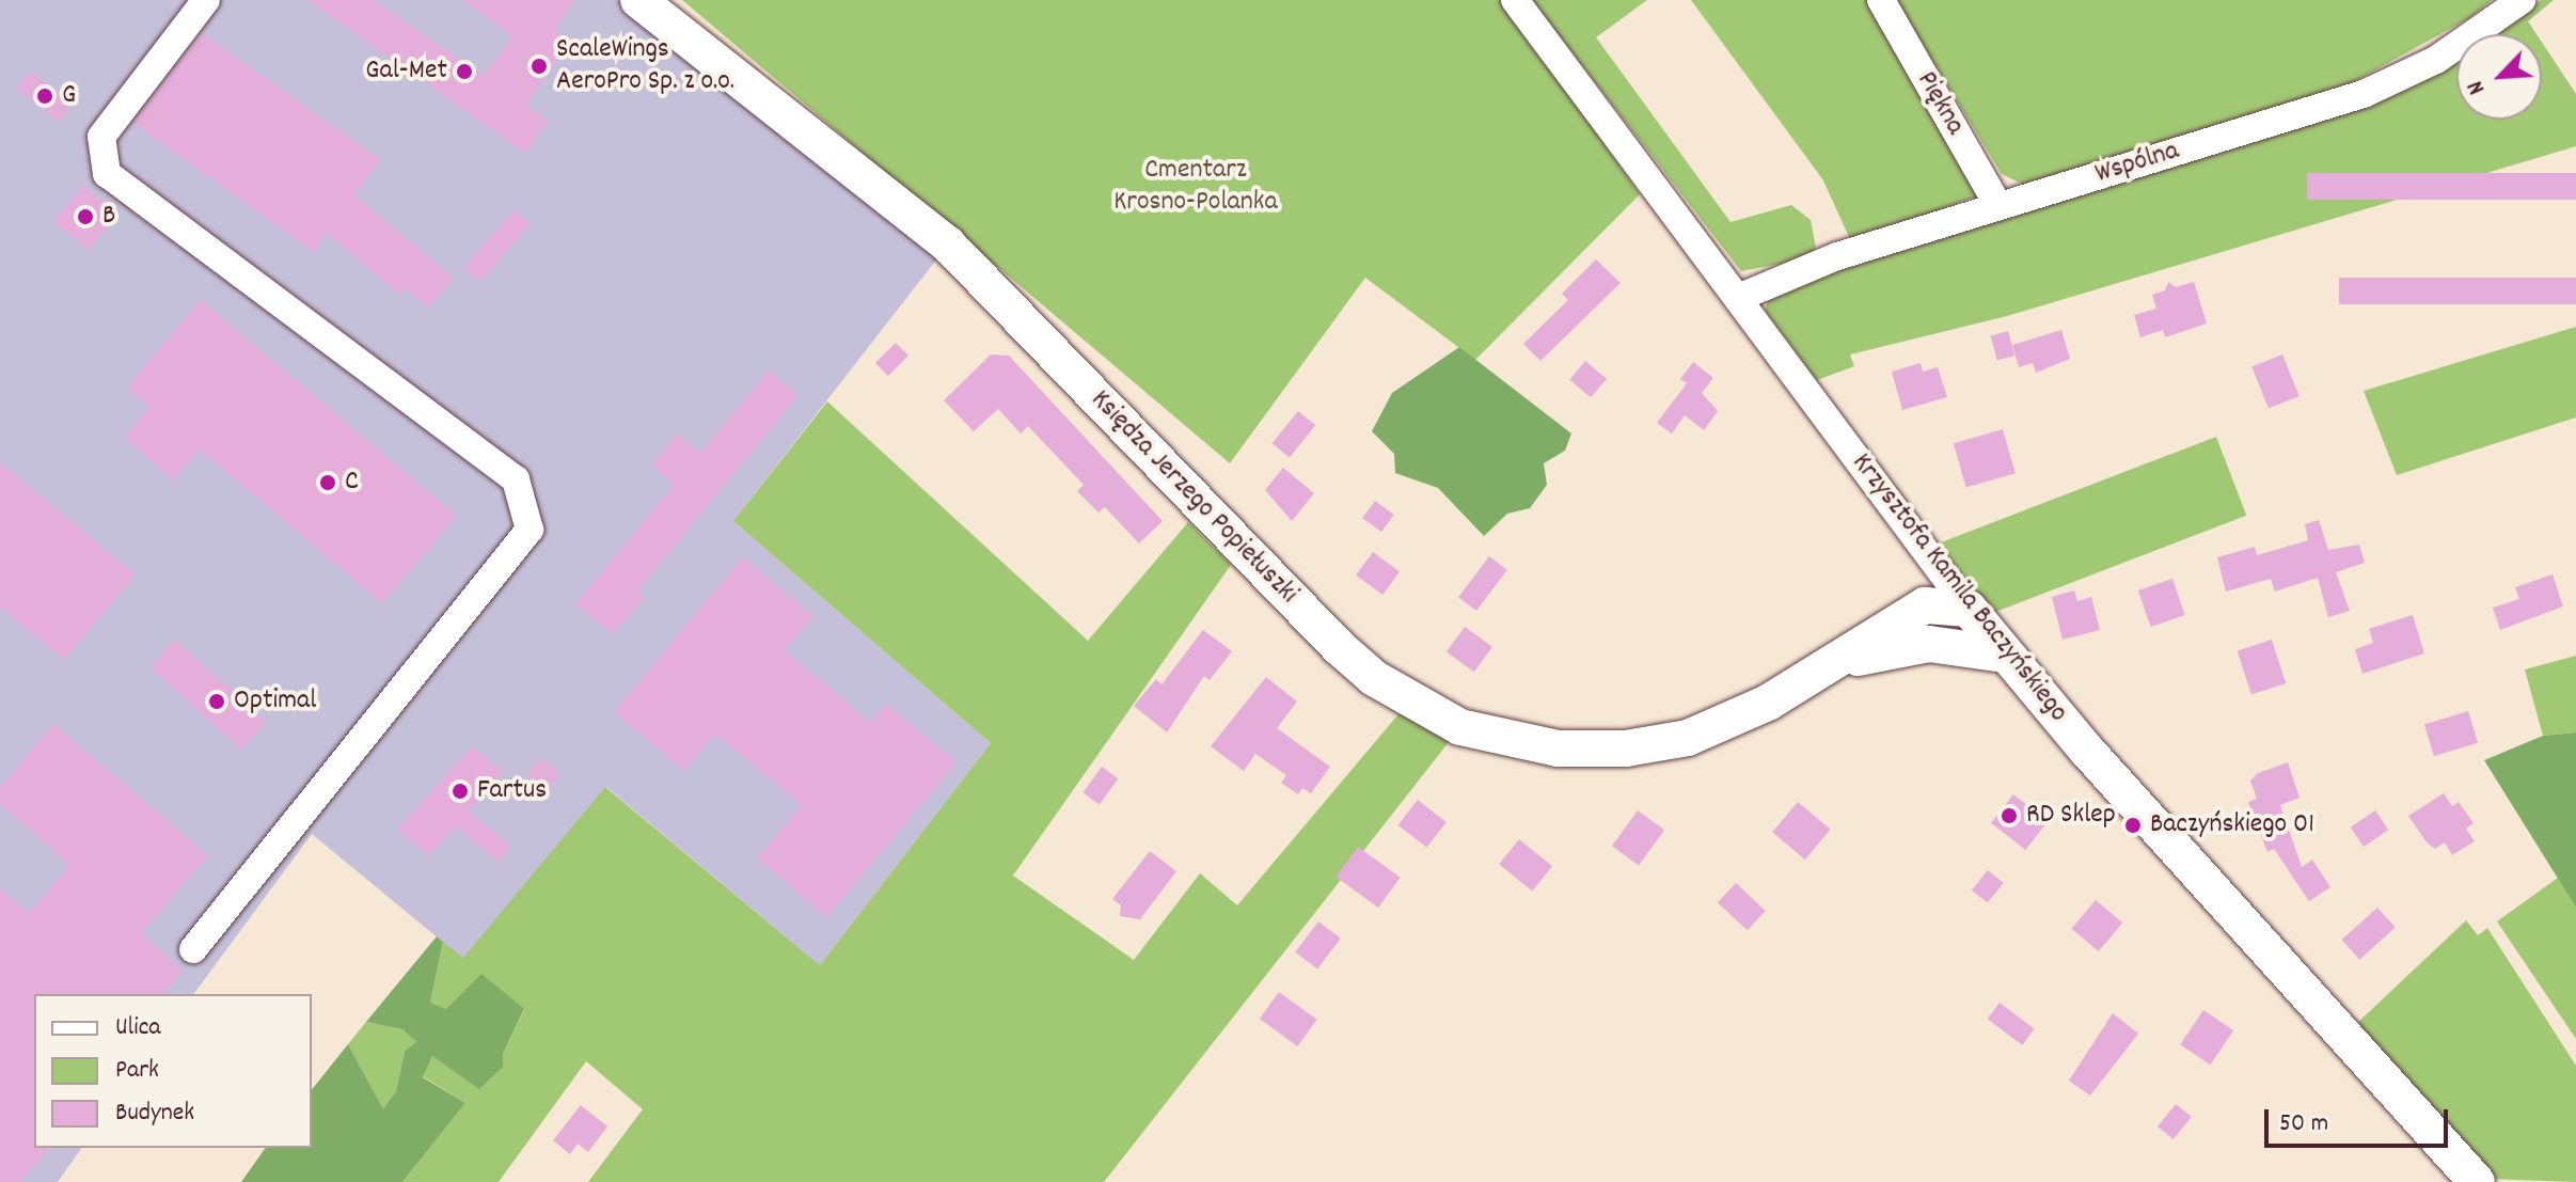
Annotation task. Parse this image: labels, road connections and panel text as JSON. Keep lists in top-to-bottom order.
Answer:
{
  "streets": {
    "street": [
      "Piękna",
      "Wspólna",
      "Księdza Jerzego Popiełuszki",
      "Krzysztofa Kamila Baczyńskiego"
    ]
  },
  "crossings": [
    ["Piękna", "Wspólna"],
    ["Wspólna", "Krzysztofa Kamila Baczyńskiego"],
    ["Księdza Jerzego Popiełuszki", "Krzysztofa Kamila Baczyńskiego"]
  ],
  "parks": ["Cmentarz Krosno-Polanka"],
  "places": [
    "ScaleWings AeroPro Sp. z o.o.",
    "Gal-Met",
    "G",
    "B",
    "C",
    "Optimal",
    "Fartus",
    "RD Sklep",
    "Baczyńskiego 01"
  ],
  "legend": ["Ulica", "Park", "Budynek"],
  "scale_bar": "50 m",
  "north": "bottom left"
}
